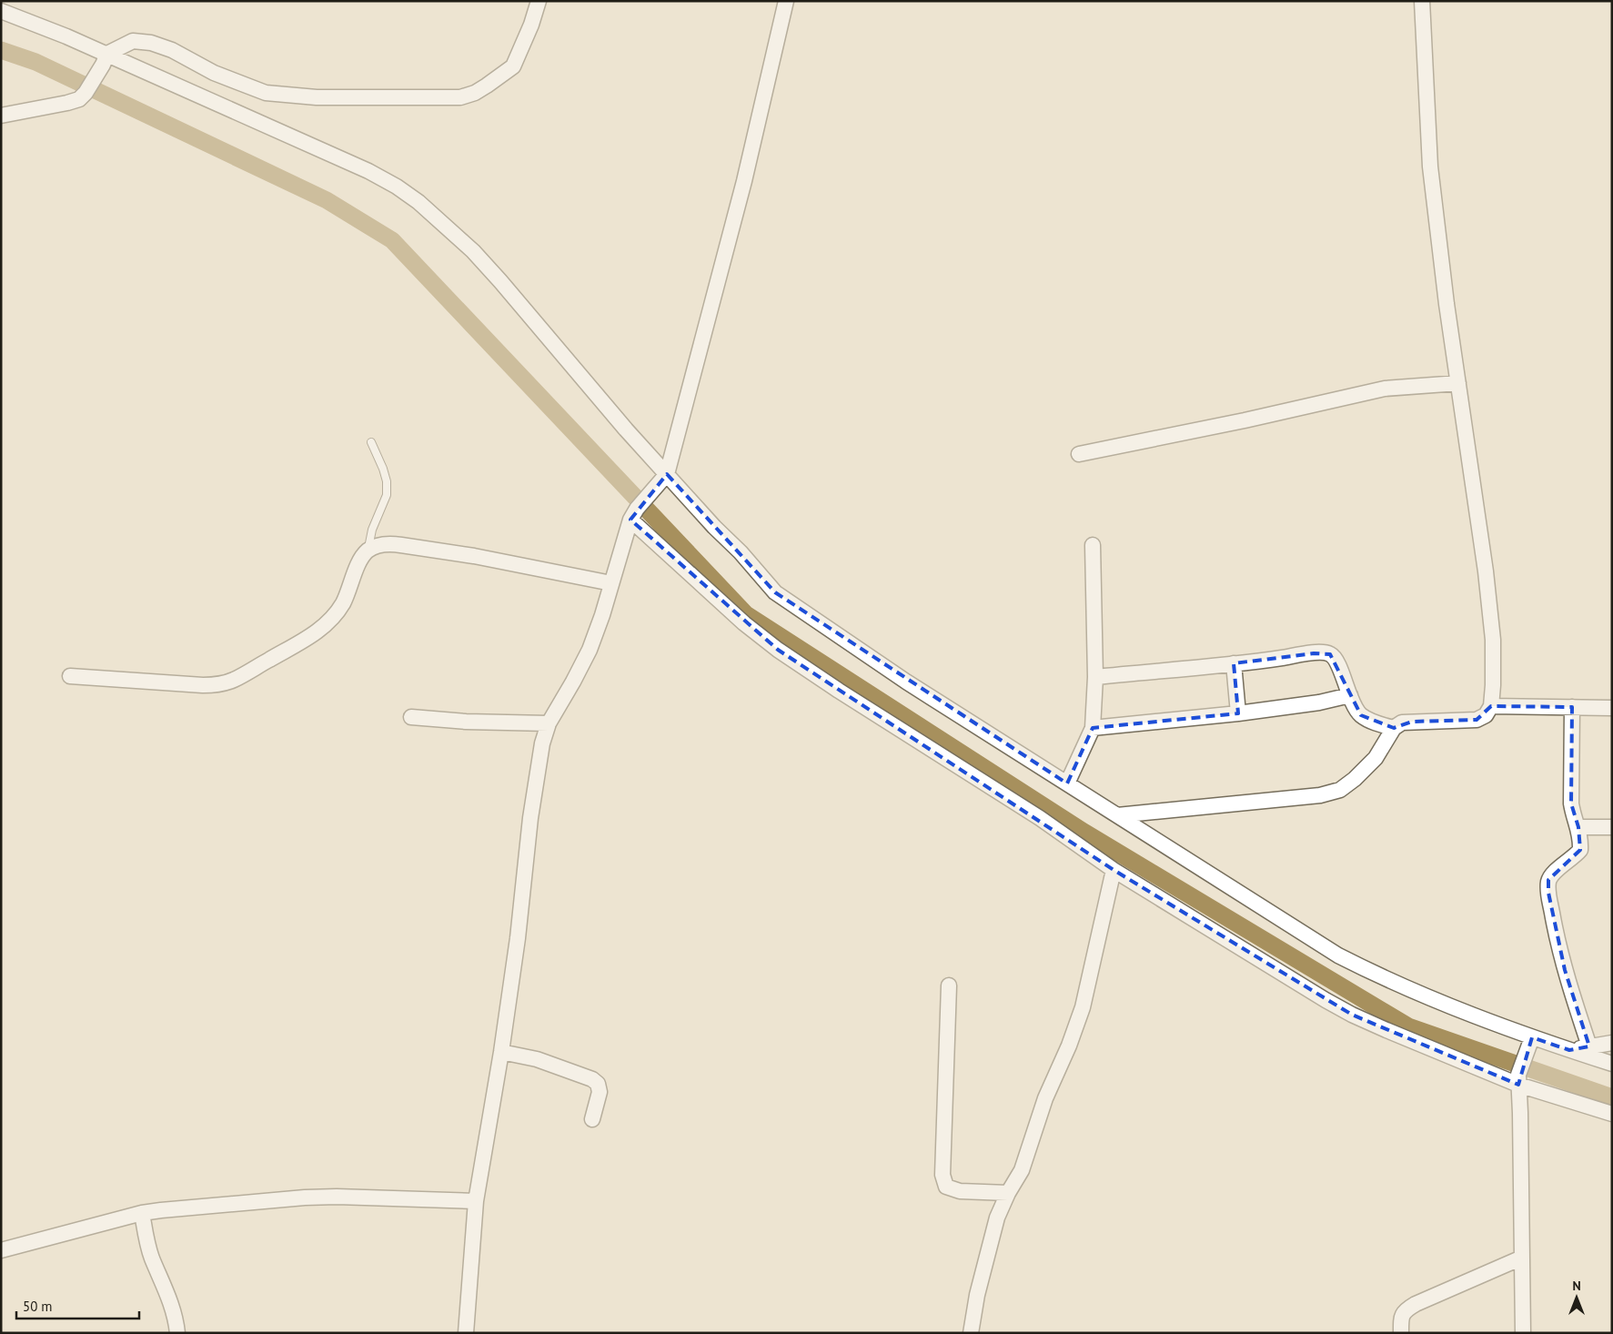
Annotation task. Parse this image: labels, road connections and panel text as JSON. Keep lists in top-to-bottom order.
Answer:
{
  "scale_bar": "50 m",
  "north": "top"
}
